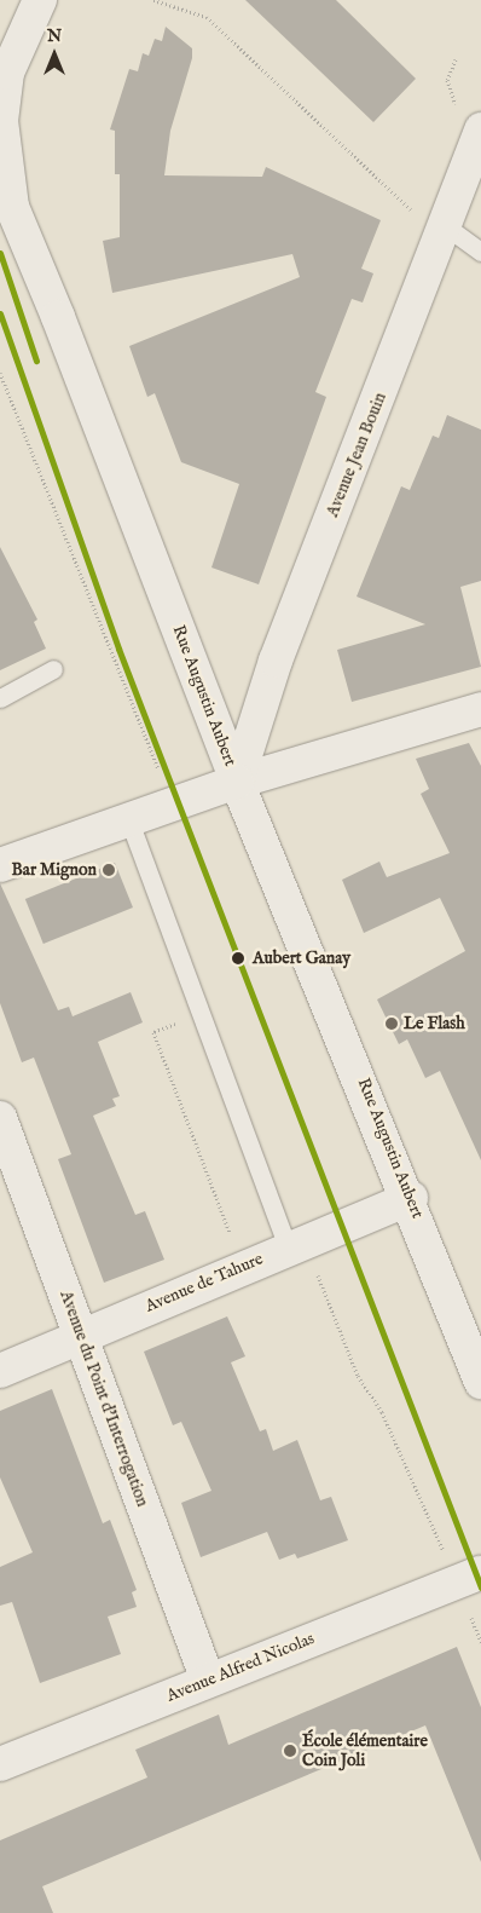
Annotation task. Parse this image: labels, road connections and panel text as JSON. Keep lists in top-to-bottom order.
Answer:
{
  "streets": {
    "street": [
      "Avenue Jean Bouin",
      "Rue Augustin Aubert",
      "Avenue de Tahure",
      "Avenue du Point d'Interrogation",
      "Avenue Alfred Nicolas"
    ]
  },
  "crossings": [
    ["Avenue Jean Bouin", "Rue Augustin Aubert"],
    ["Rue Augustin Aubert", "Avenue de Tahure"],
    ["Avenue de Tahure", "Avenue du Point d'Interrogation"],
    ["Avenue du Point d'Interrogation", "Avenue Alfred Nicolas"]
  ],
  "places": [
    "Bar Mignon",
    "Aubert Ganay",
    "Le Flash",
    "École élémentaire Coin Joli"
  ],
  "north": "top"
}
